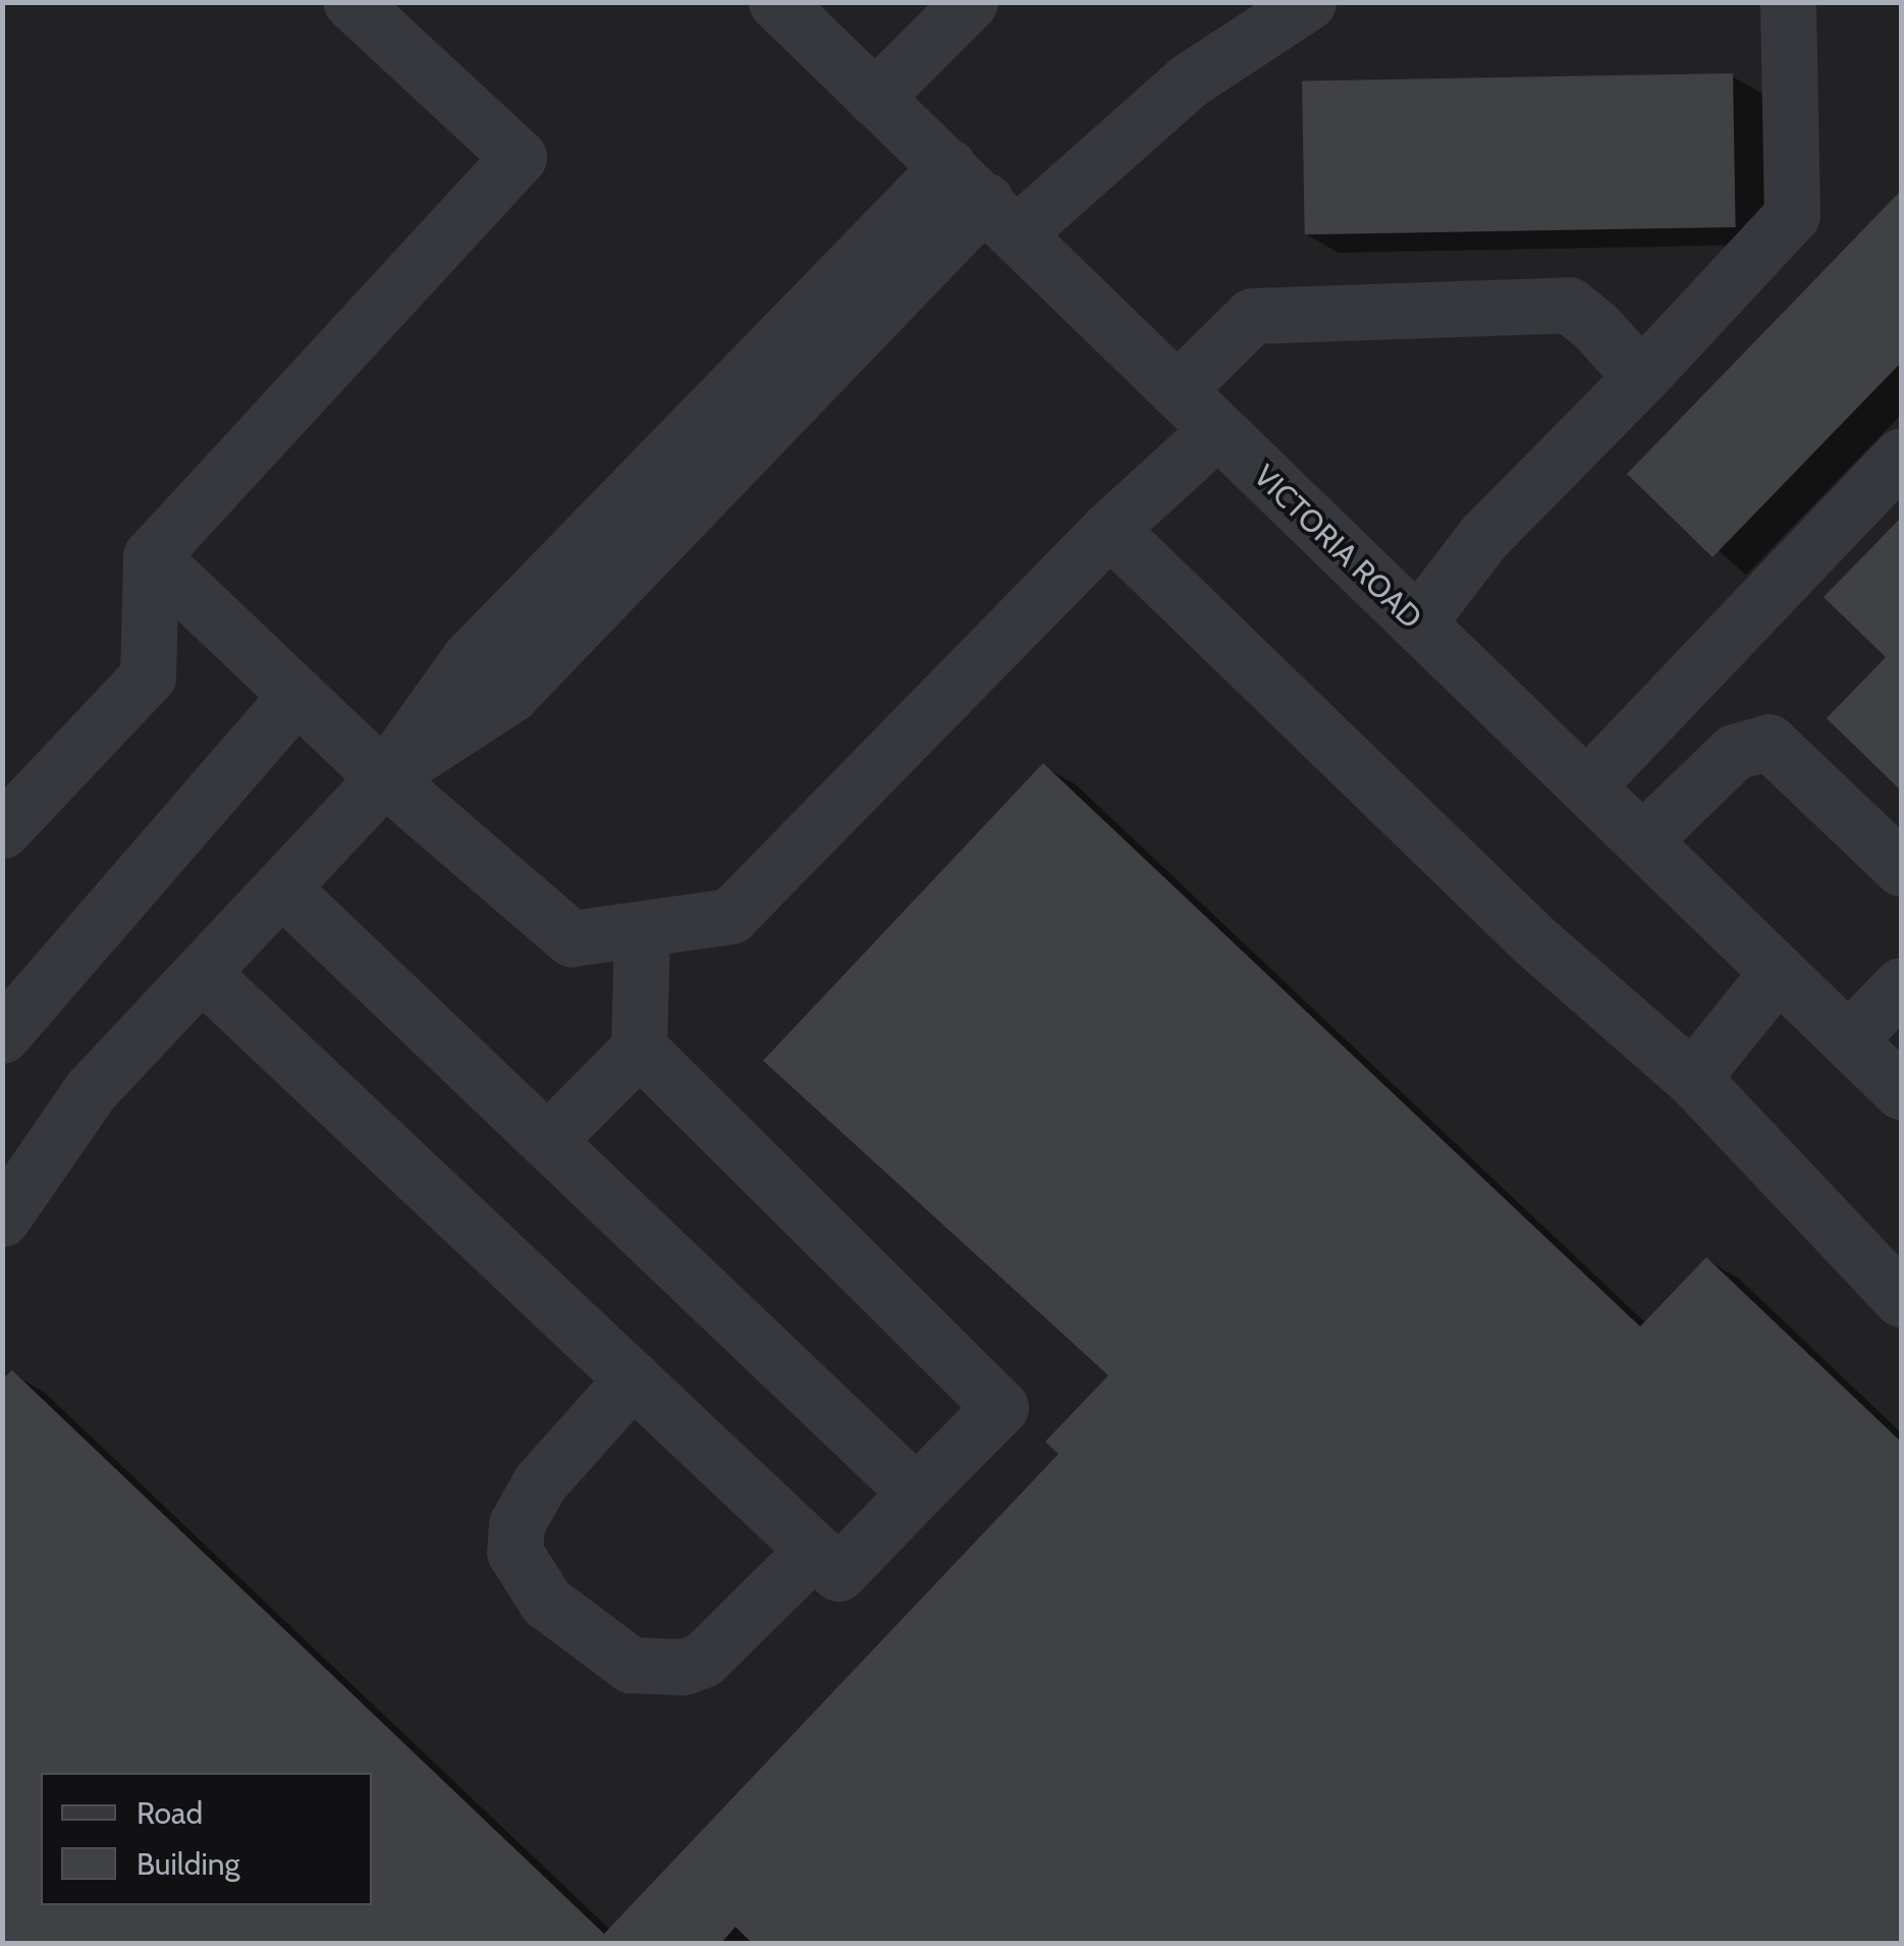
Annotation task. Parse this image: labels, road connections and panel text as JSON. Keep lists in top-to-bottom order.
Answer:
{
  "streets": {
    "street": ["VICTORIA ROAD"]
  },
  "legend": ["Road", "Building"]
}
